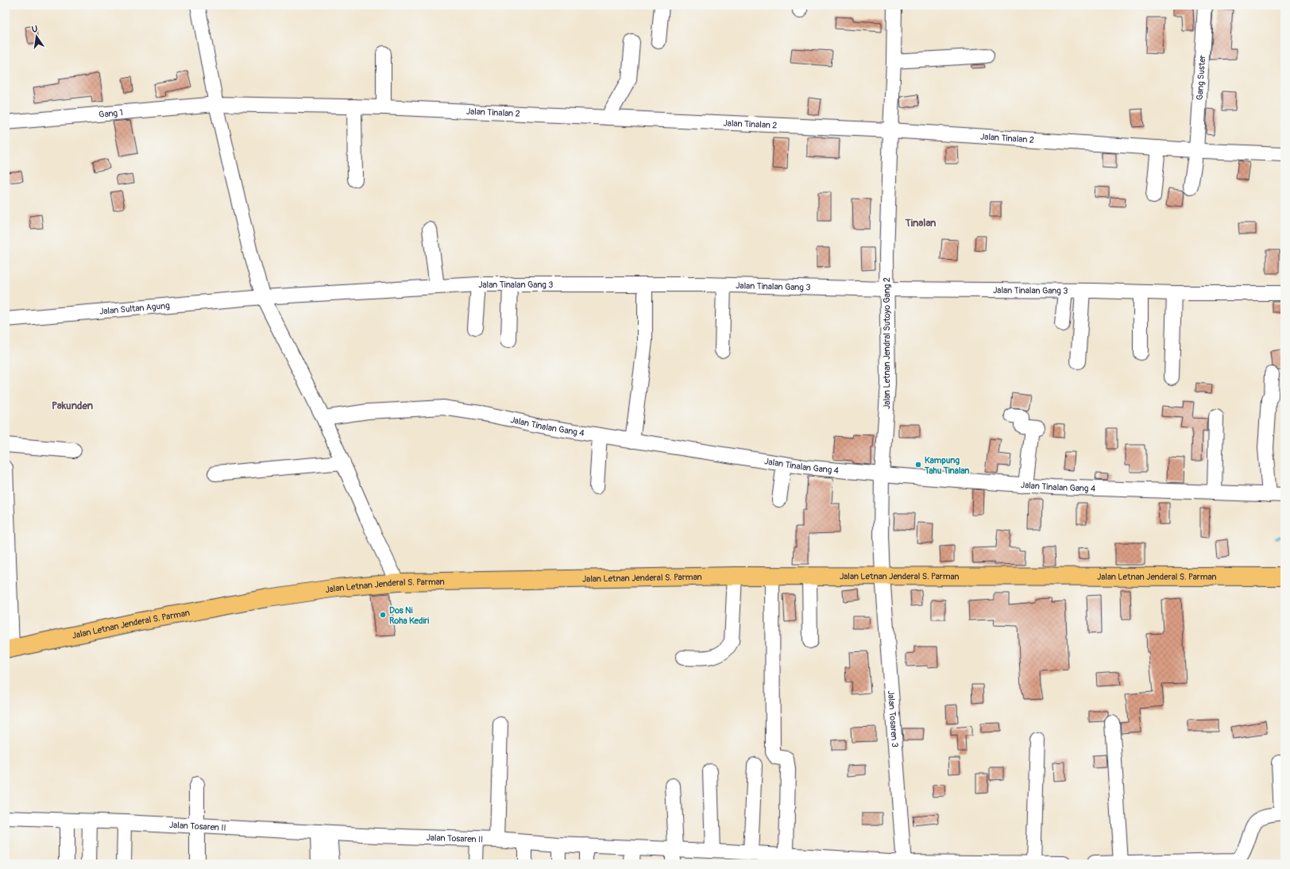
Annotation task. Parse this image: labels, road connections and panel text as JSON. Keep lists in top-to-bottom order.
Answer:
{
  "streets": {
    "main road": ["Jalan Letnan Jenderal S. Parman"],
    "street": [
      "Gang Suster",
      "Jalan Tinalan 2",
      "Gang 1",
      "Jalan Tinalan Gang 3",
      "Jalan Sultan Agung",
      "Jalan Letnan Jendral Sutoyo Gang 2",
      "Jalan Tinalan Gang 4",
      "Jalan Tosaren 3",
      "Jalan Tosaren II"
    ]
  },
  "crossings": [
    ["Gang Suster", "Jalan Tinalan 2"],
    ["Jalan Tinalan 2", "Gang 1"],
    ["Jalan Tinalan 2", "Jalan Letnan Jendral Sutoyo Gang 2"],
    ["Jalan Tinalan Gang 3", "Jalan Sultan Agung"],
    ["Jalan Tinalan Gang 3", "Jalan Letnan Jendral Sutoyo Gang 2"],
    ["Jalan Letnan Jendral Sutoyo Gang 2", "Jalan Tinalan Gang 4"],
    ["Jalan Letnan Jendral Sutoyo Gang 2", "Jalan Letnan Jenderal S. Parman"],
    ["Jalan Letnan Jendral Sutoyo Gang 2", "Jalan Tosaren 3"],
    ["Jalan Letnan Jenderal S. Parman", "Jalan Tosaren 3"],
    ["Jalan Tosaren 3", "Jalan Tosaren II"]
  ],
  "districts": ["Tinalan", "Pakunden"],
  "places": ["Kampung Tahu Tinalan", "Dos Ni Roha Kediri"],
  "north": "top"
}
